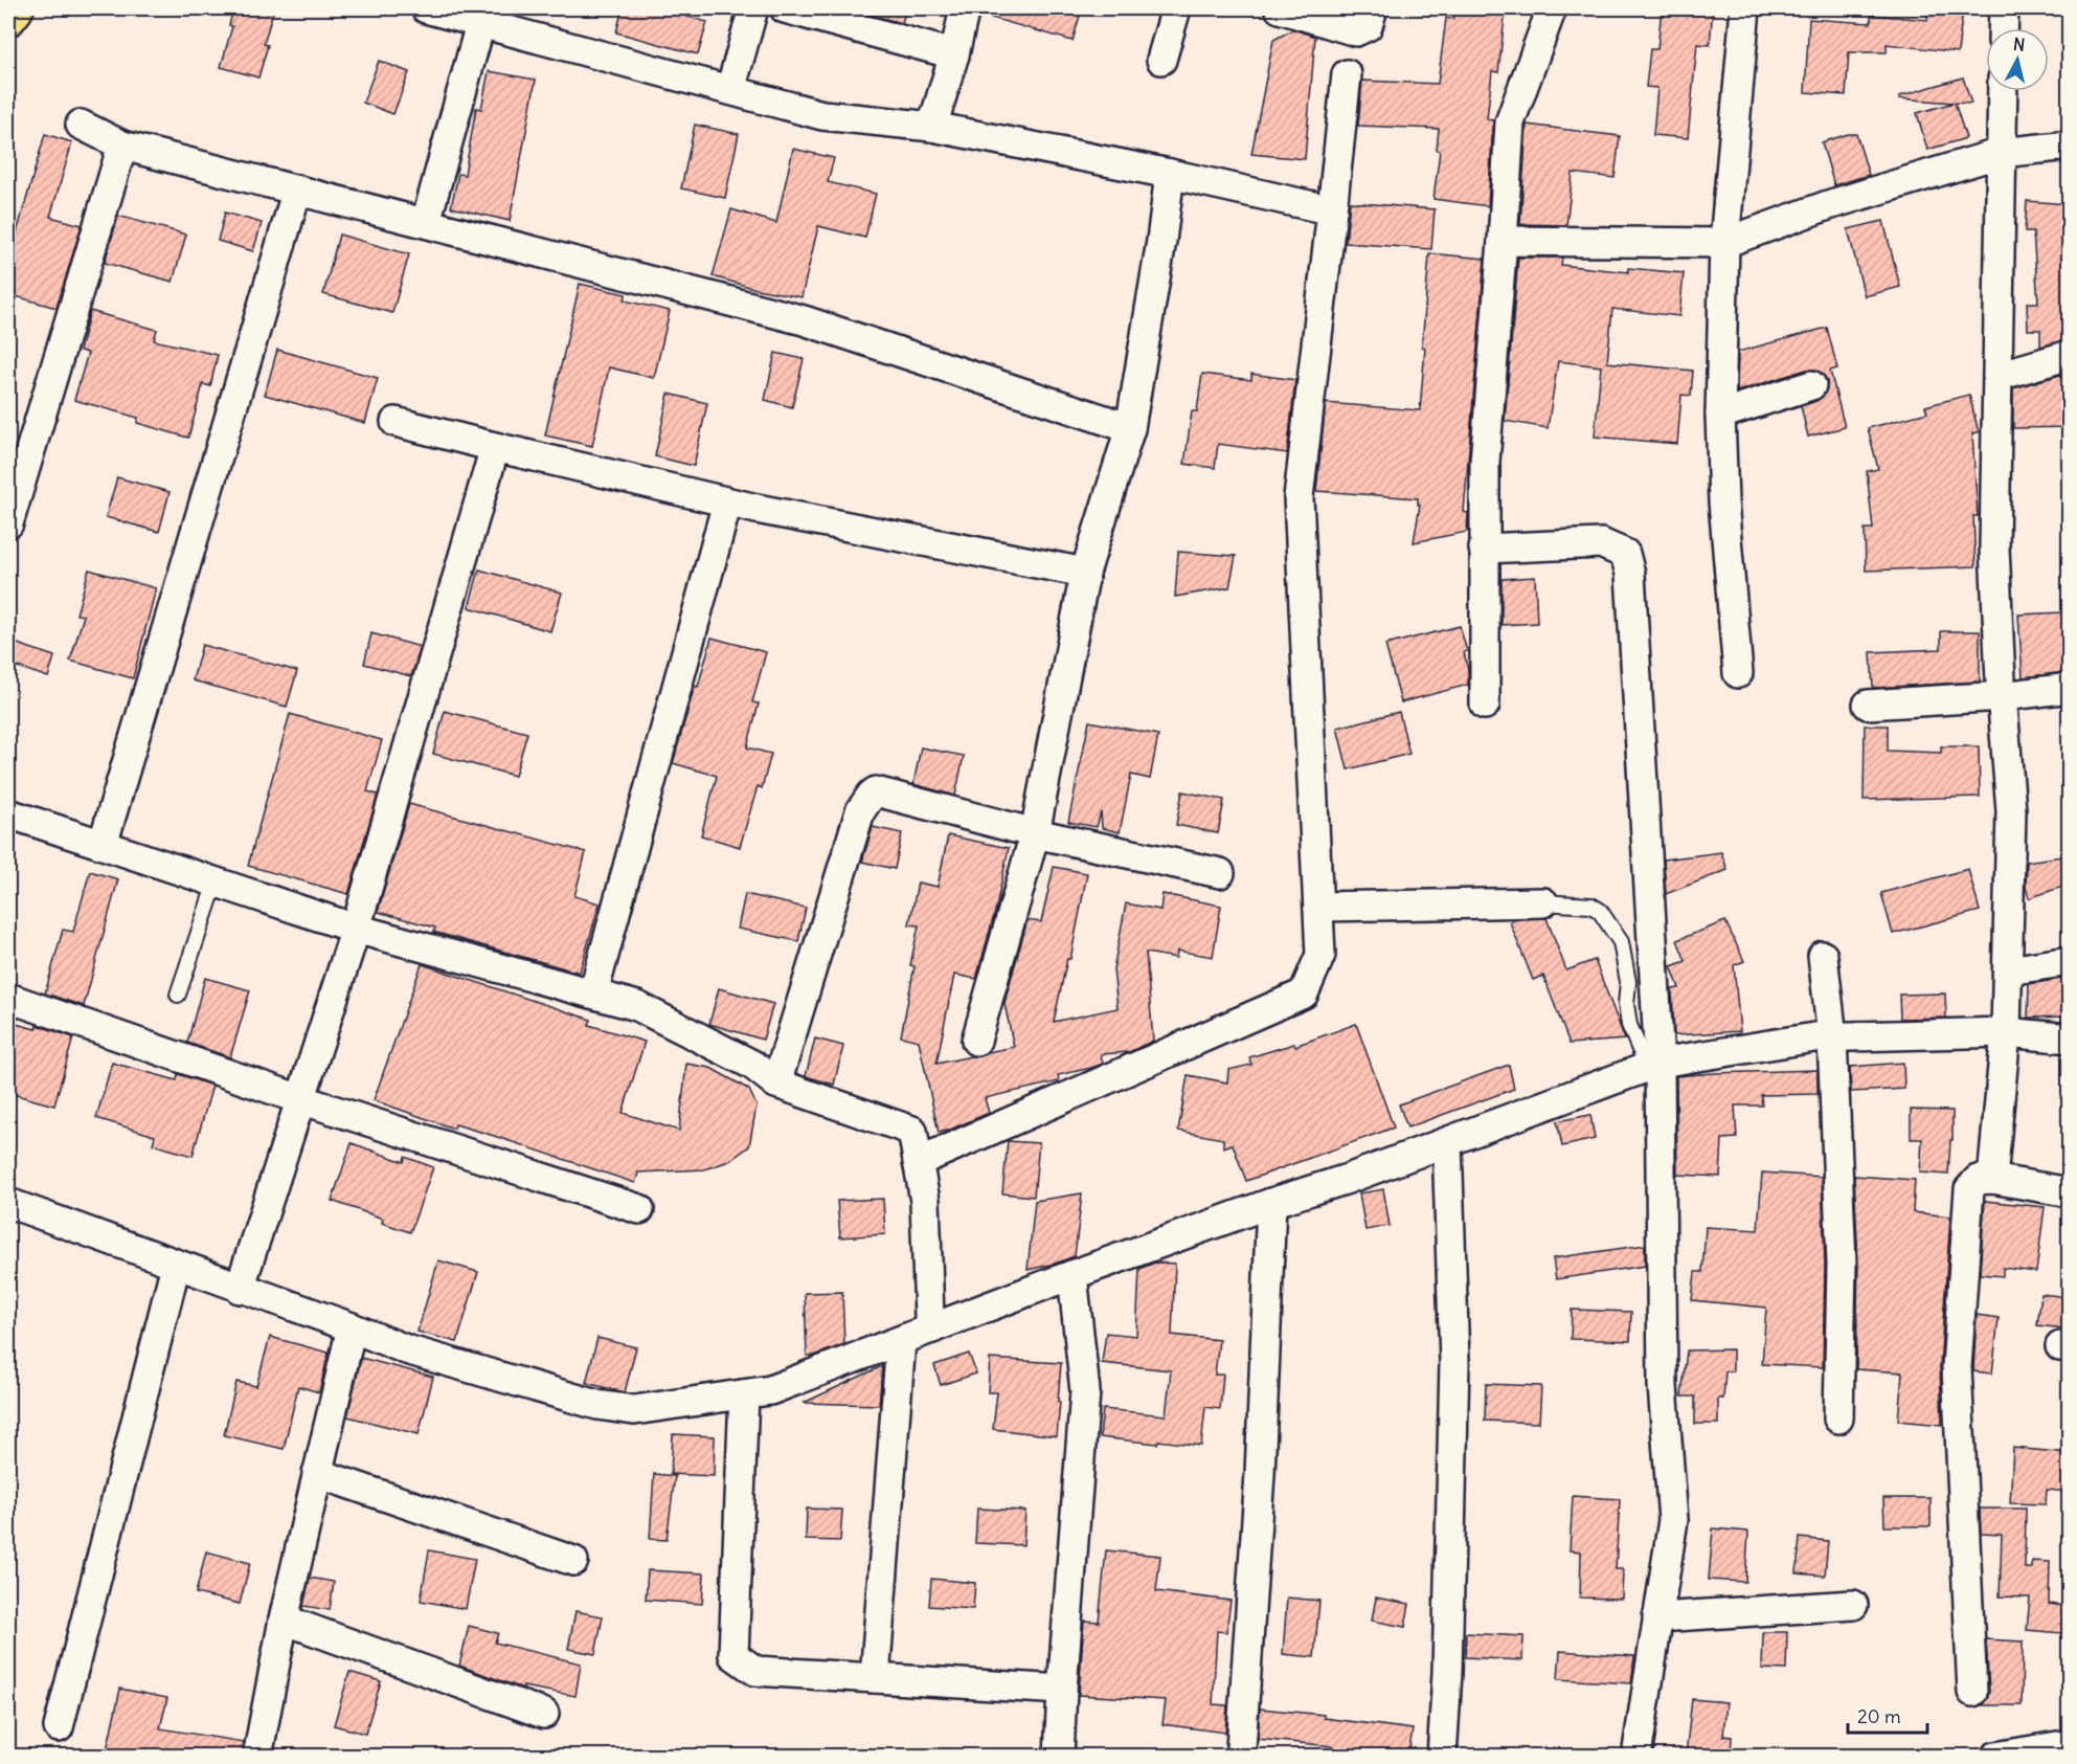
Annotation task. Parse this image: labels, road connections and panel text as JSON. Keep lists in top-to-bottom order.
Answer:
{
  "scale_bar": "20 m",
  "north": "top"
}
